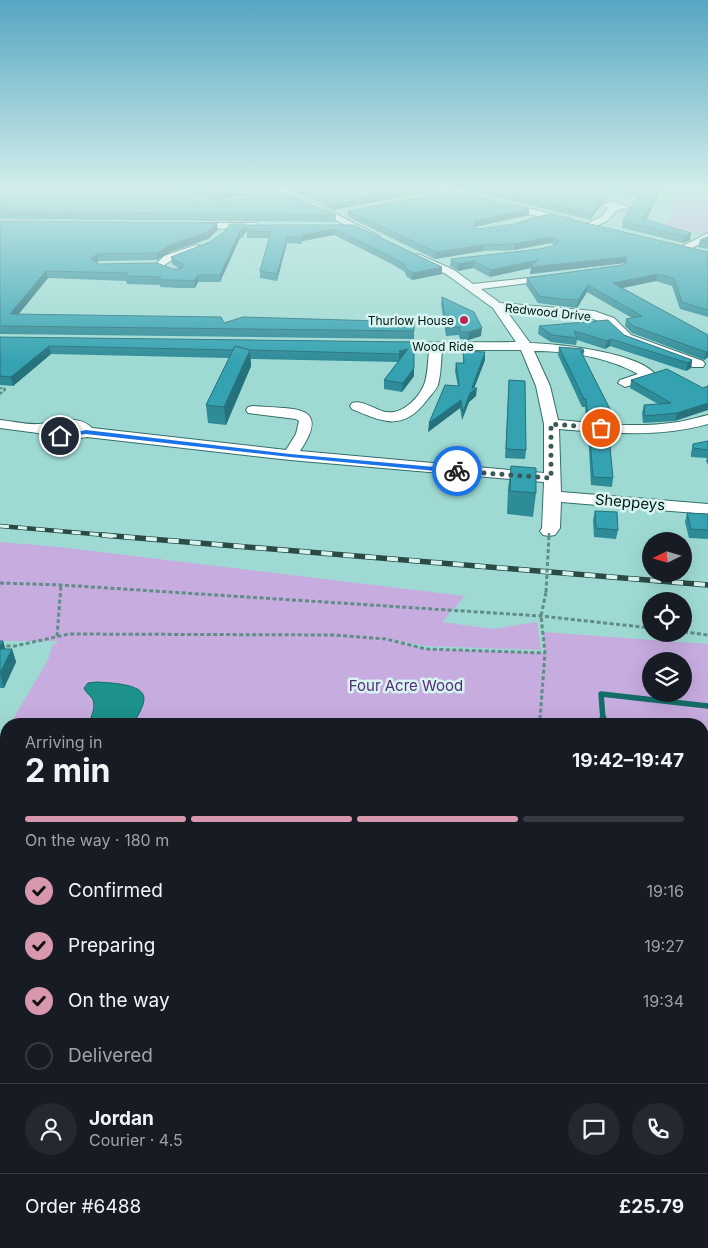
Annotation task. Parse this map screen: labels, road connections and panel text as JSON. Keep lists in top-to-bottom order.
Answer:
{
  "streets": {
    "street": ["Redwood Drive", "Wood Ride", "Sheppeys"]
  },
  "parks": ["Four Acre Wood"],
  "places": ["Thurlow House"],
  "north": "left",
  "page": {
    "heading": ["2 min", "Arriving in", "19:42–19:47"],
    "panel": [
      "Jordan",
      "Courier · 4.5",
      "Order #6488",
      "£25.79"
    ],
    "bar": "On the way · 180 m",
    "list": [
      ["Confirmed", "19:16"],
      ["Preparing", "19:27"],
      ["On the way", "19:34"],
      "Delivered"
    ]
  }
}
